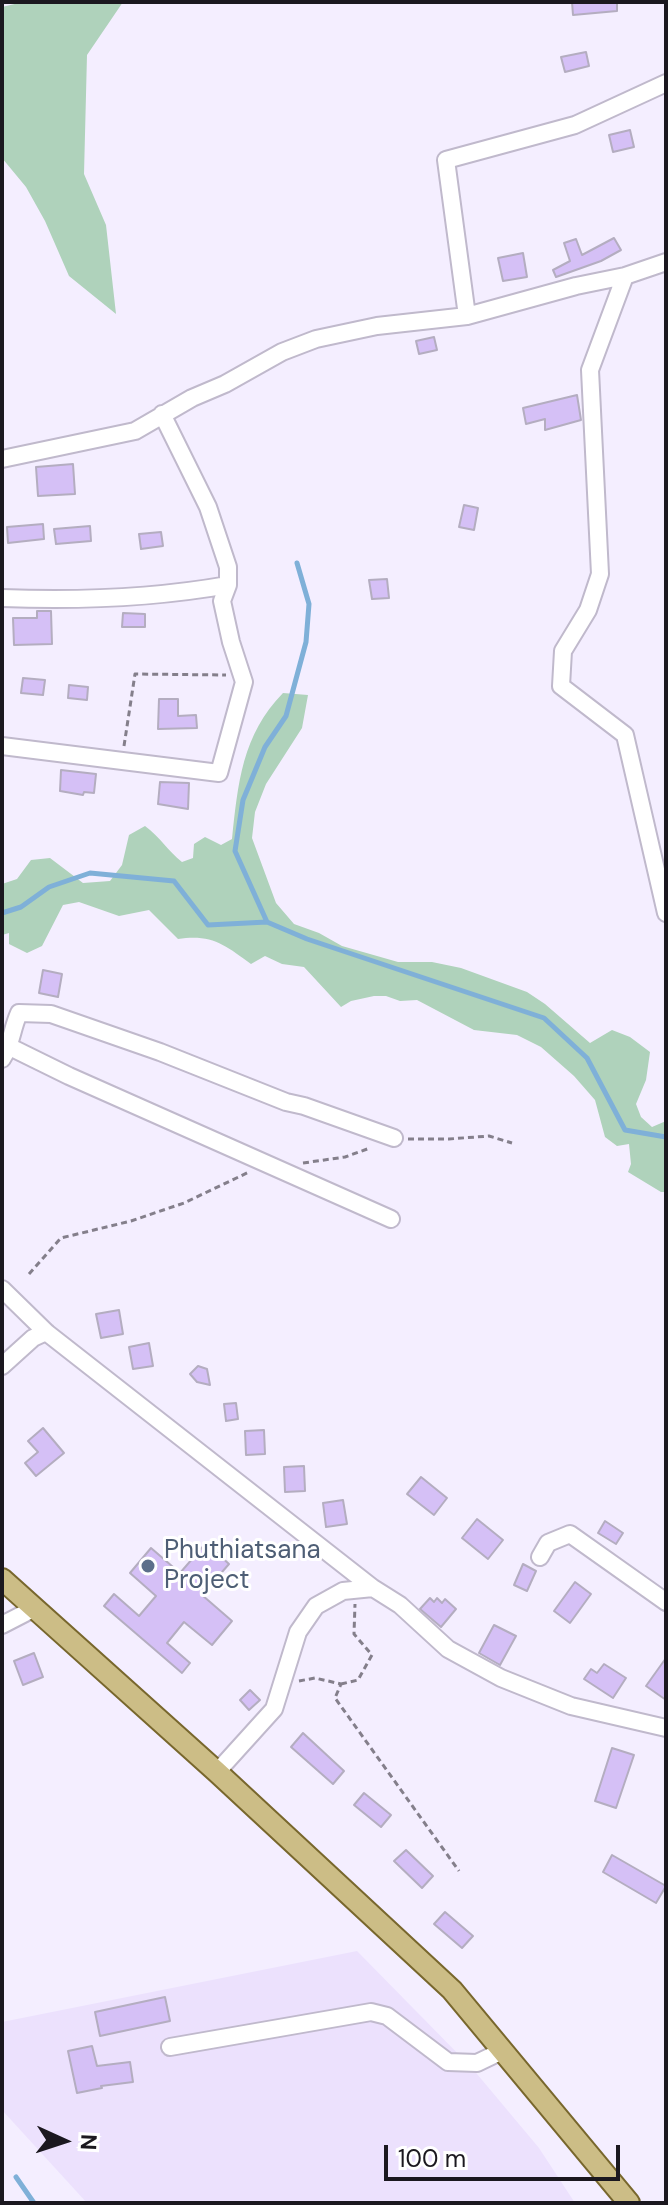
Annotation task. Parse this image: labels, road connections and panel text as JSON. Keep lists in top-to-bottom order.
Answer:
{
  "places": ["Phuthiatsana Project"],
  "scale_bar": "100 m",
  "north": "right"
}
